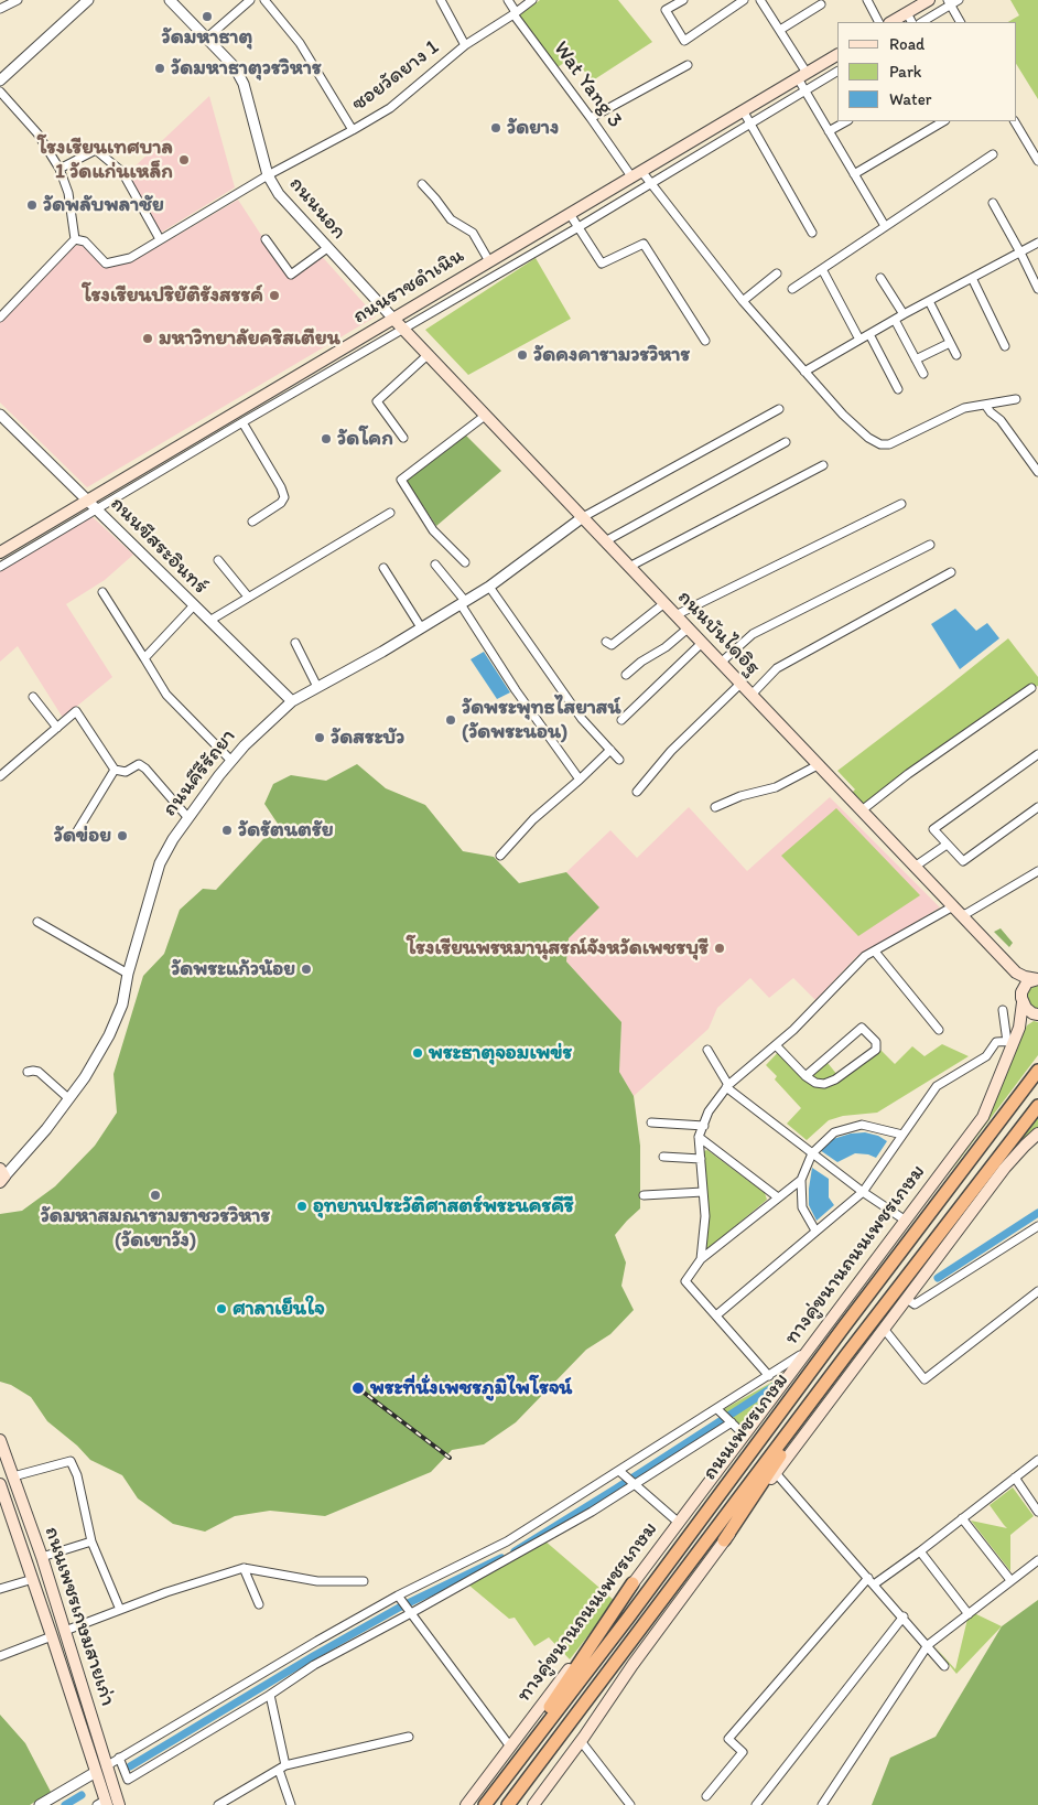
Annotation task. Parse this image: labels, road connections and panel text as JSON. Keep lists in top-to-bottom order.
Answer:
{
  "streets": {
    "highway": ["ถนนเพชรเกษม"],
    "main road": [
      "ถนนราชดำเนิน",
      "ถนนบันไดอิฐ",
      "ทางคู่ขนานถนนเพชรเกษม",
      "ถนนเพชรเกษมสายเก่า"
    ],
    "street": [
      "ซอยวัดยาง 1",
      "Wat Yang 3",
      "ถนนนอก",
      "ถนนขีสระอินทร์",
      "ถนนคีรีรัถยา"
    ]
  },
  "crossings": [
    ["ซอยวัดยาง 1", "Wat Yang 3"],
    ["ซอยวัดยาง 1", "ถนนนอก"],
    ["Wat Yang 3", "ถนนราชดำเนิน"],
    ["ถนนนอก", "ถนนราชดำเนิน"],
    ["ถนนนอก", "ถนนบันไดอิฐ"],
    ["ถนนราชดำเนิน", "ถนนขีสระอินทร์"],
    ["ถนนราชดำเนิน", "ถนนบันไดอิฐ"],
    ["ถนนขีสระอินทร์", "ถนนคีรีรัถยา"],
    ["ถนนบันไดอิฐ", "ถนนคีรีรัถยา"],
    ["ถนนบันไดอิฐ", "ทางคู่ขนานถนนเพชรเกษม"]
  ],
  "places": [
    "วัดมหาธาตุ",
    "วัดมหาธาตุวรวิหาร",
    "วัดยาง",
    "โรงเรียนเทศบาล 1 วัดแก่นเหล็ก",
    "วัดพลับพลาชัย",
    "โรงเรียนปริยัติรังสรรค์",
    "มหาวิทยาลัยคริสเตียน",
    "วัดคงคารามวรวิหาร",
    "วัดโคก",
    "วัดพระพุทธไสยาสน์ (วัดพระนอน)",
    "วัดสระบัว",
    "วัดรัตนตรัย",
    "วัดข่อย",
    "โรงเรียนพรหมานุสรณ์จังหวัดเพชรบุรี",
    "วัดพระแก้วน้อย",
    "พระธาตุจอมเพข่ร",
    "วัดมหาสมณารามราชวรวิหาร (วัดเขาวัง)",
    "อุทยานประวัติศาสตร์พระนครคีรี",
    "ศาลาเย็นใจ",
    "พระที่นั่งเพชรภูมิไพโรจน์"
  ],
  "legend": ["Road", "Park", "Water"]
}
